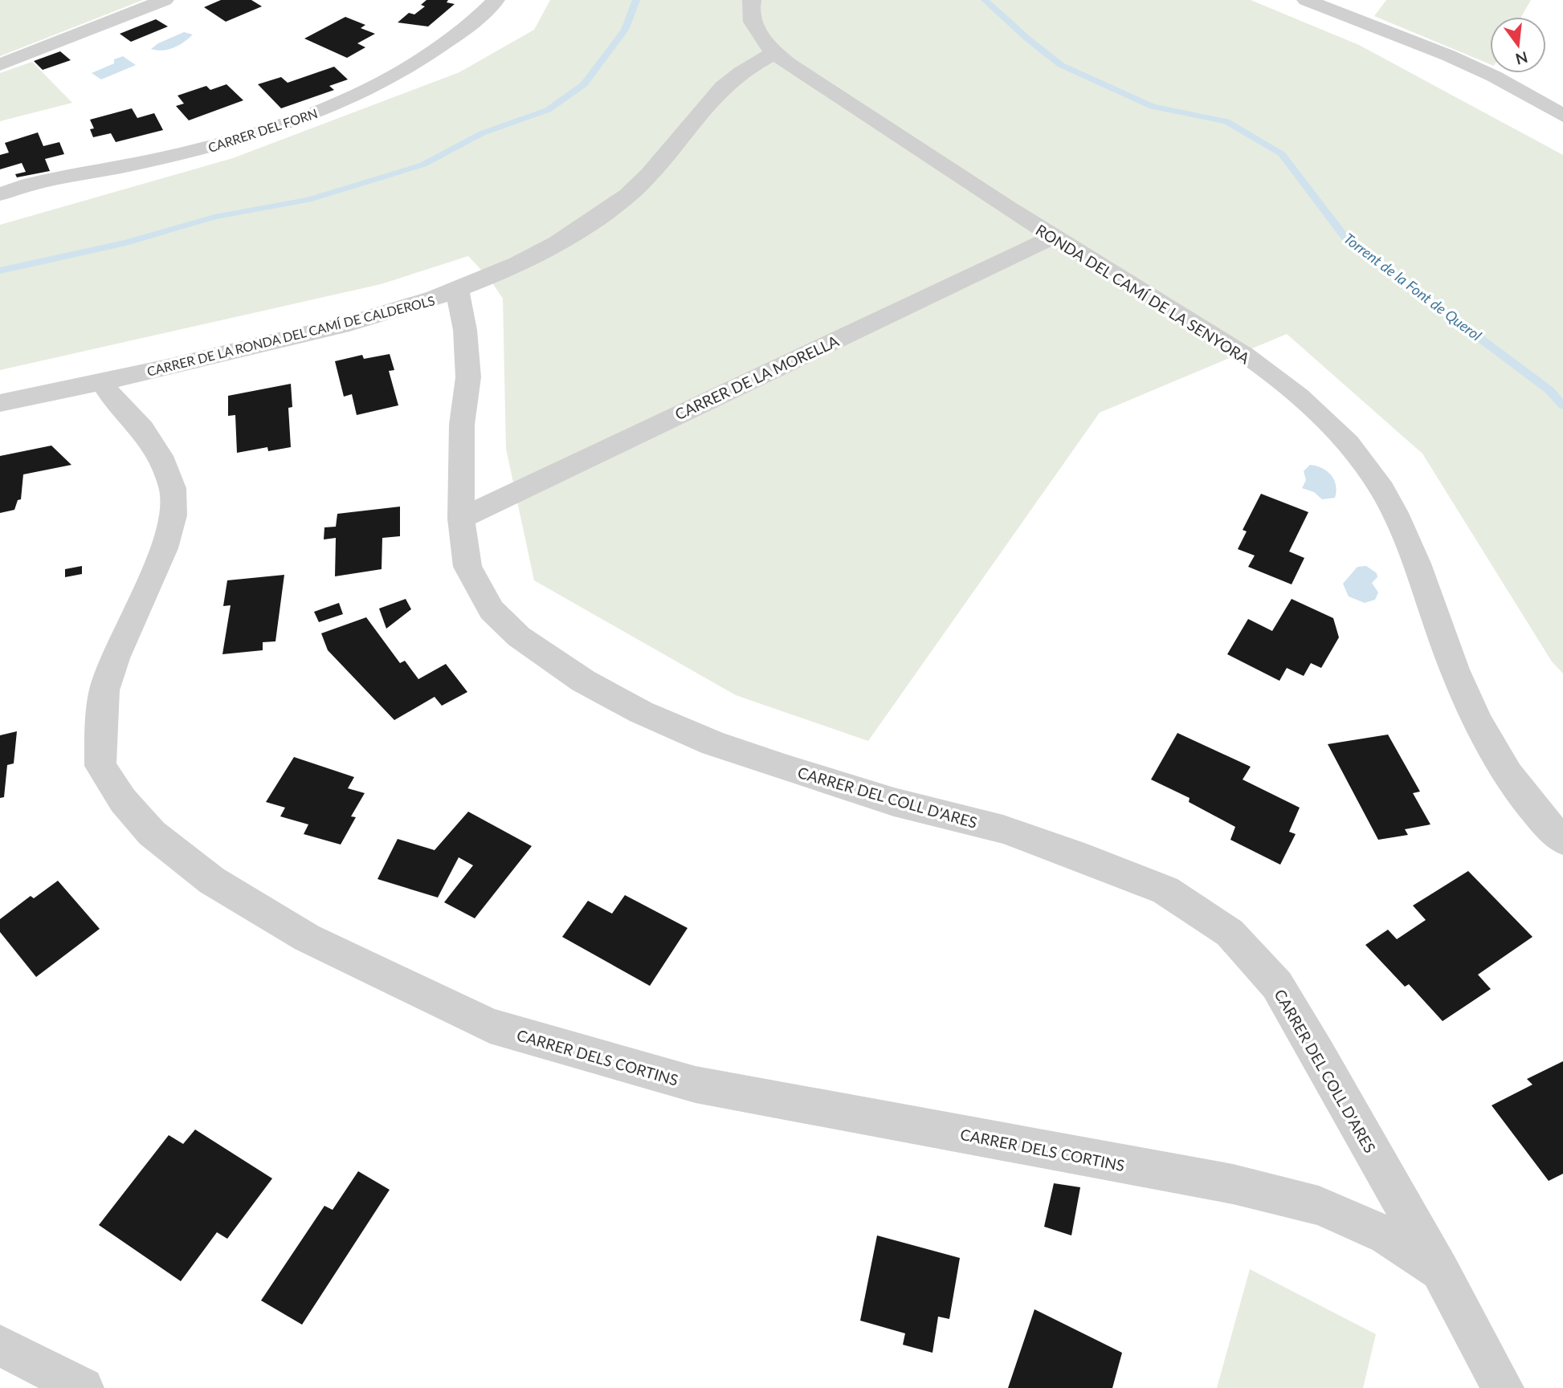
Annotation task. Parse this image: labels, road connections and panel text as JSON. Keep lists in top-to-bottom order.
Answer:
{
  "streets": {
    "street": [
      "CARRER DEL FORN",
      "RONDA DEL CAMÍ DE LA SENYORA",
      "CARRER DE LA RONDA DEL CAMÍ DE CALDEROLS",
      "CARRER DE LA MORELLA",
      "CARRER DEL COLL D'ARES",
      "CARRER DELS CORTINS"
    ]
  },
  "crossings": [
    ["RONDA DEL CAMÍ DE LA SENYORA", "CARRER DE LA RONDA DEL CAMÍ DE CALDEROLS"],
    ["RONDA DEL CAMÍ DE LA SENYORA", "CARRER DE LA MORELLA"],
    ["CARRER DE LA RONDA DEL CAMÍ DE CALDEROLS", "CARRER DEL COLL D'ARES"],
    ["CARRER DE LA RONDA DEL CAMÍ DE CALDEROLS", "CARRER DELS CORTINS"],
    ["CARRER DE LA MORELLA", "CARRER DEL COLL D'ARES"],
    ["CARRER DEL COLL D'ARES", "CARRER DELS CORTINS"]
  ],
  "water": ["Torrent de la Font de Querol"],
  "north": "bottom"
}
